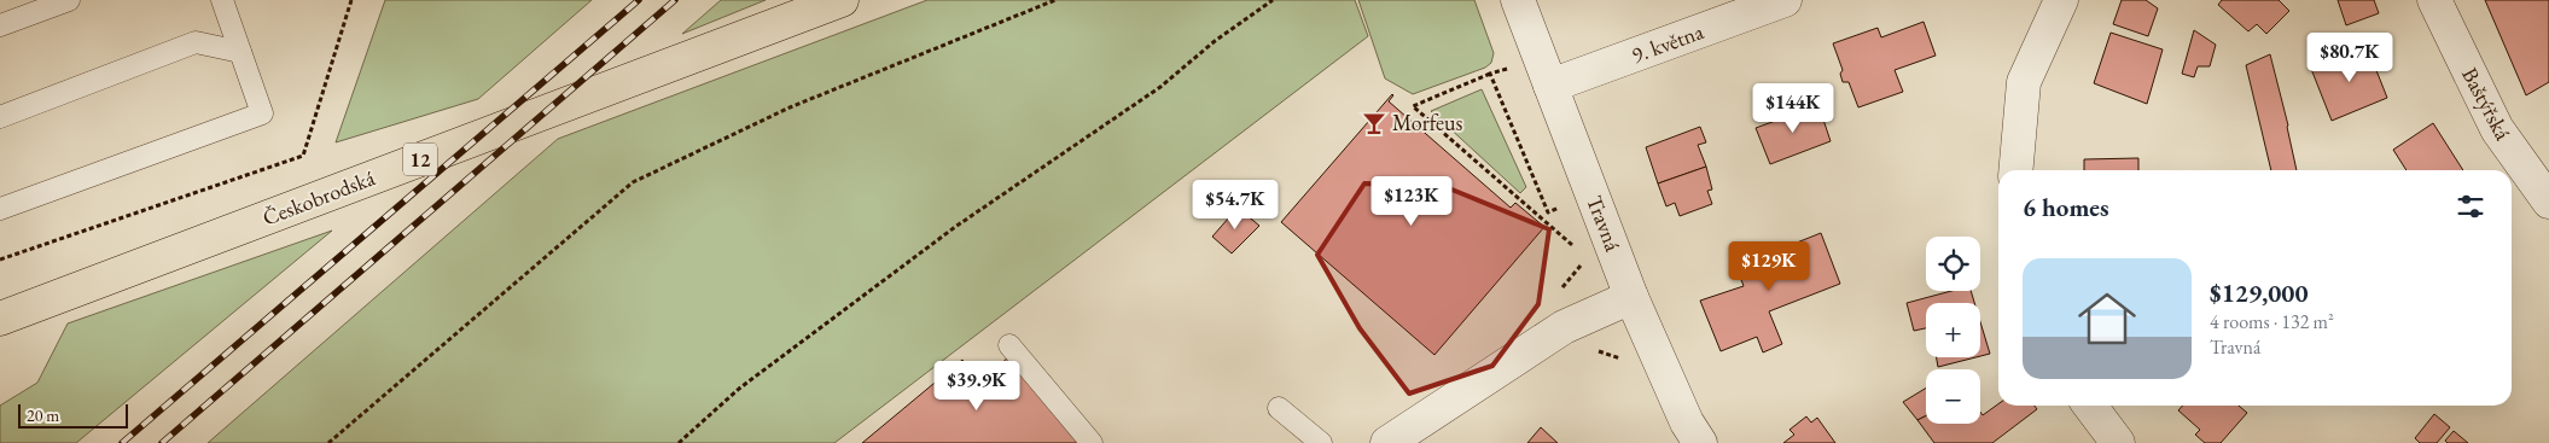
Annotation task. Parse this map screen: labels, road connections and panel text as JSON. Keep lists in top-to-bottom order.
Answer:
{
  "streets": {
    "main road": ["12", "Českobrodská"],
    "street": ["9. května", "Baštýřská", "Travná"]
  },
  "crossings": [
    ["9. května", "Travná"]
  ],
  "places": {
    "bar": ["Morfeus"]
  },
  "scale_bar": "20 m",
  "page": {
    "price": [
      "$80.7K",
      "$144K",
      "$123K",
      "$54.7K",
      "$129K",
      "$39.9K"
    ],
    "heading": "6 homes",
    "map_buttons": ["+", "−"],
    "list": [
      {
        "name": "$129,000",
        "note": "4 rooms · 132 m² · Travná"
      }
    ],
    "scale": "20 m"
  }
}
